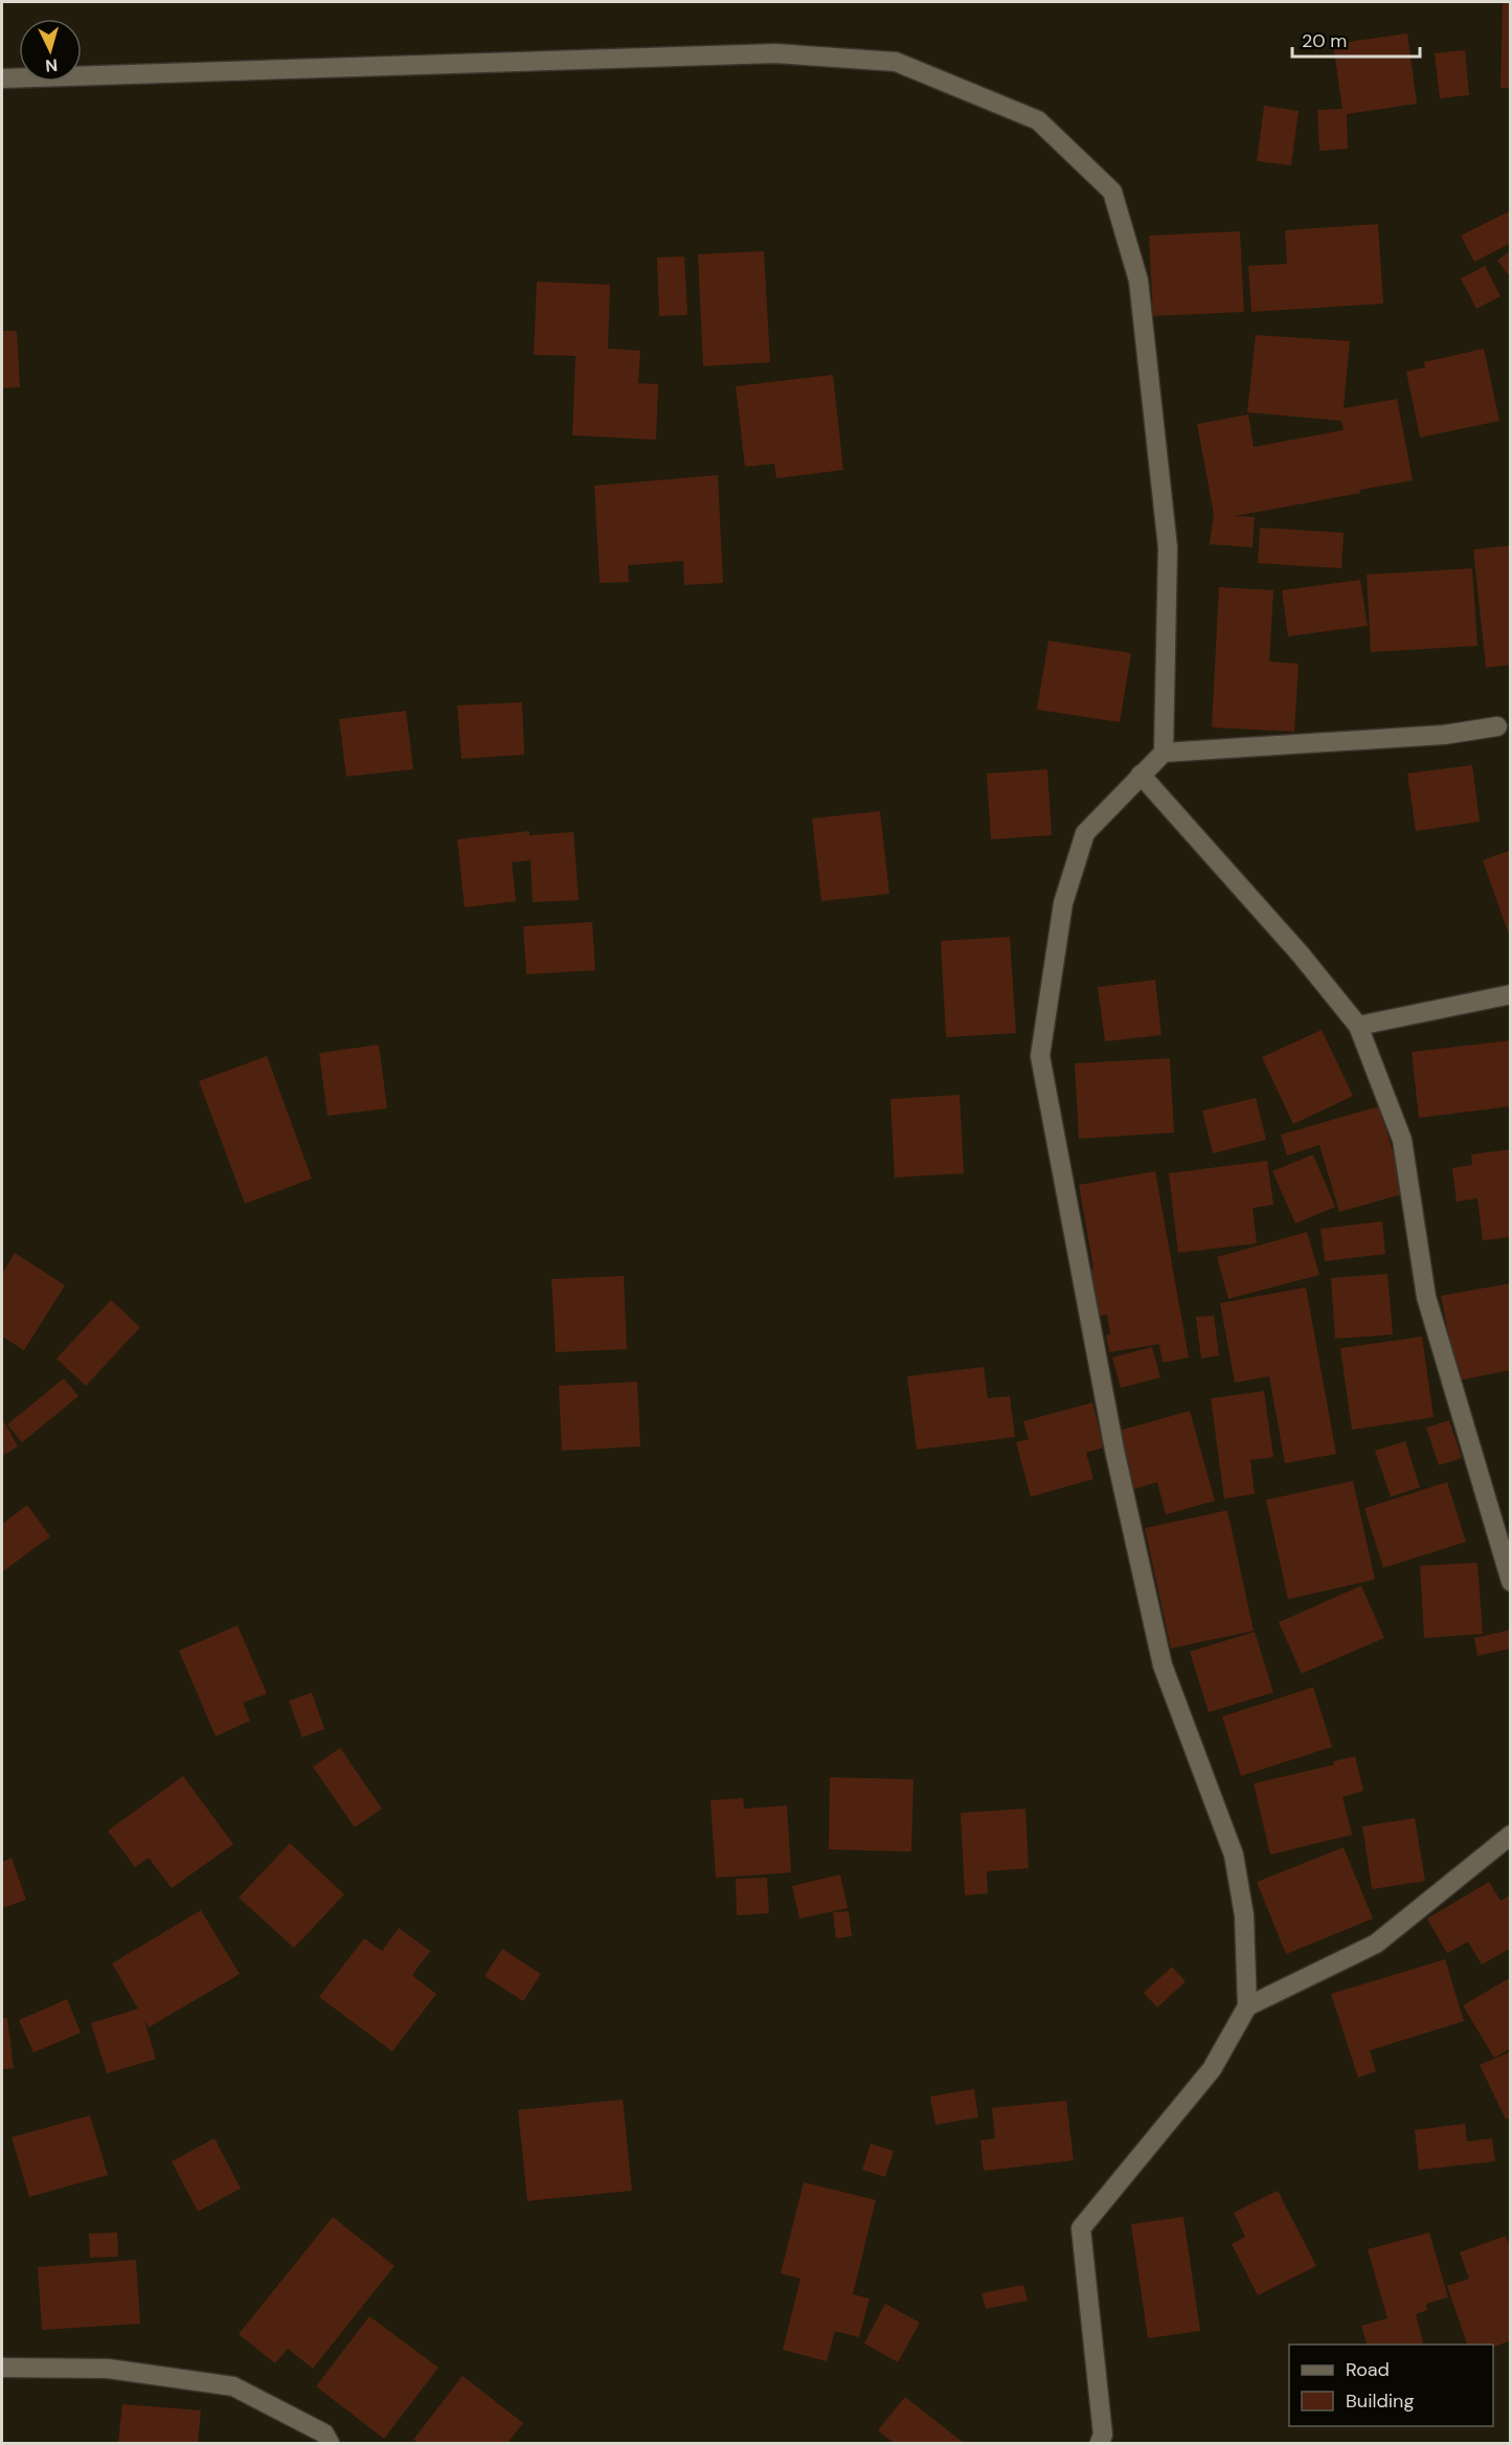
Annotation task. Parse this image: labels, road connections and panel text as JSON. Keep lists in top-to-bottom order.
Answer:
{
  "legend": ["Road", "Building"],
  "scale_bar": "20 m",
  "north": "bottom"
}
